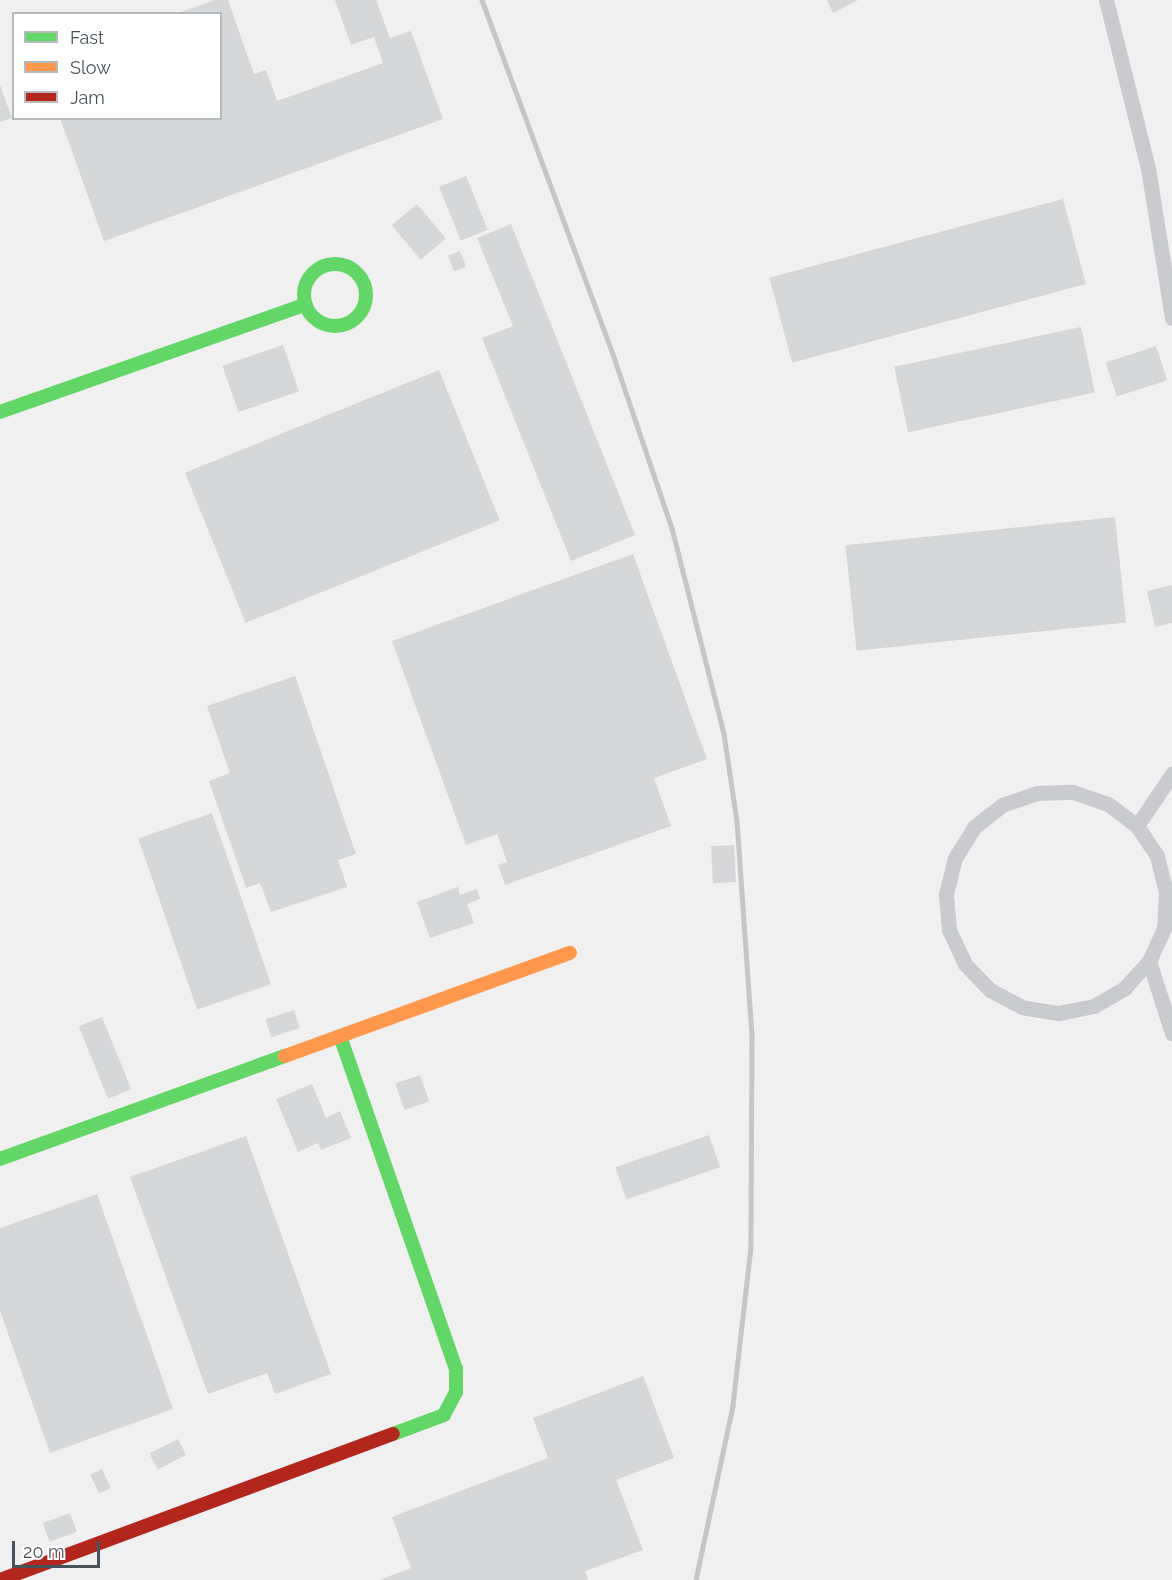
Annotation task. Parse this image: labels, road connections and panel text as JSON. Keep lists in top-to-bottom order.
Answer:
{
  "legend": ["Fast", "Slow", "Jam"],
  "scale_bar": "20 m"
}
